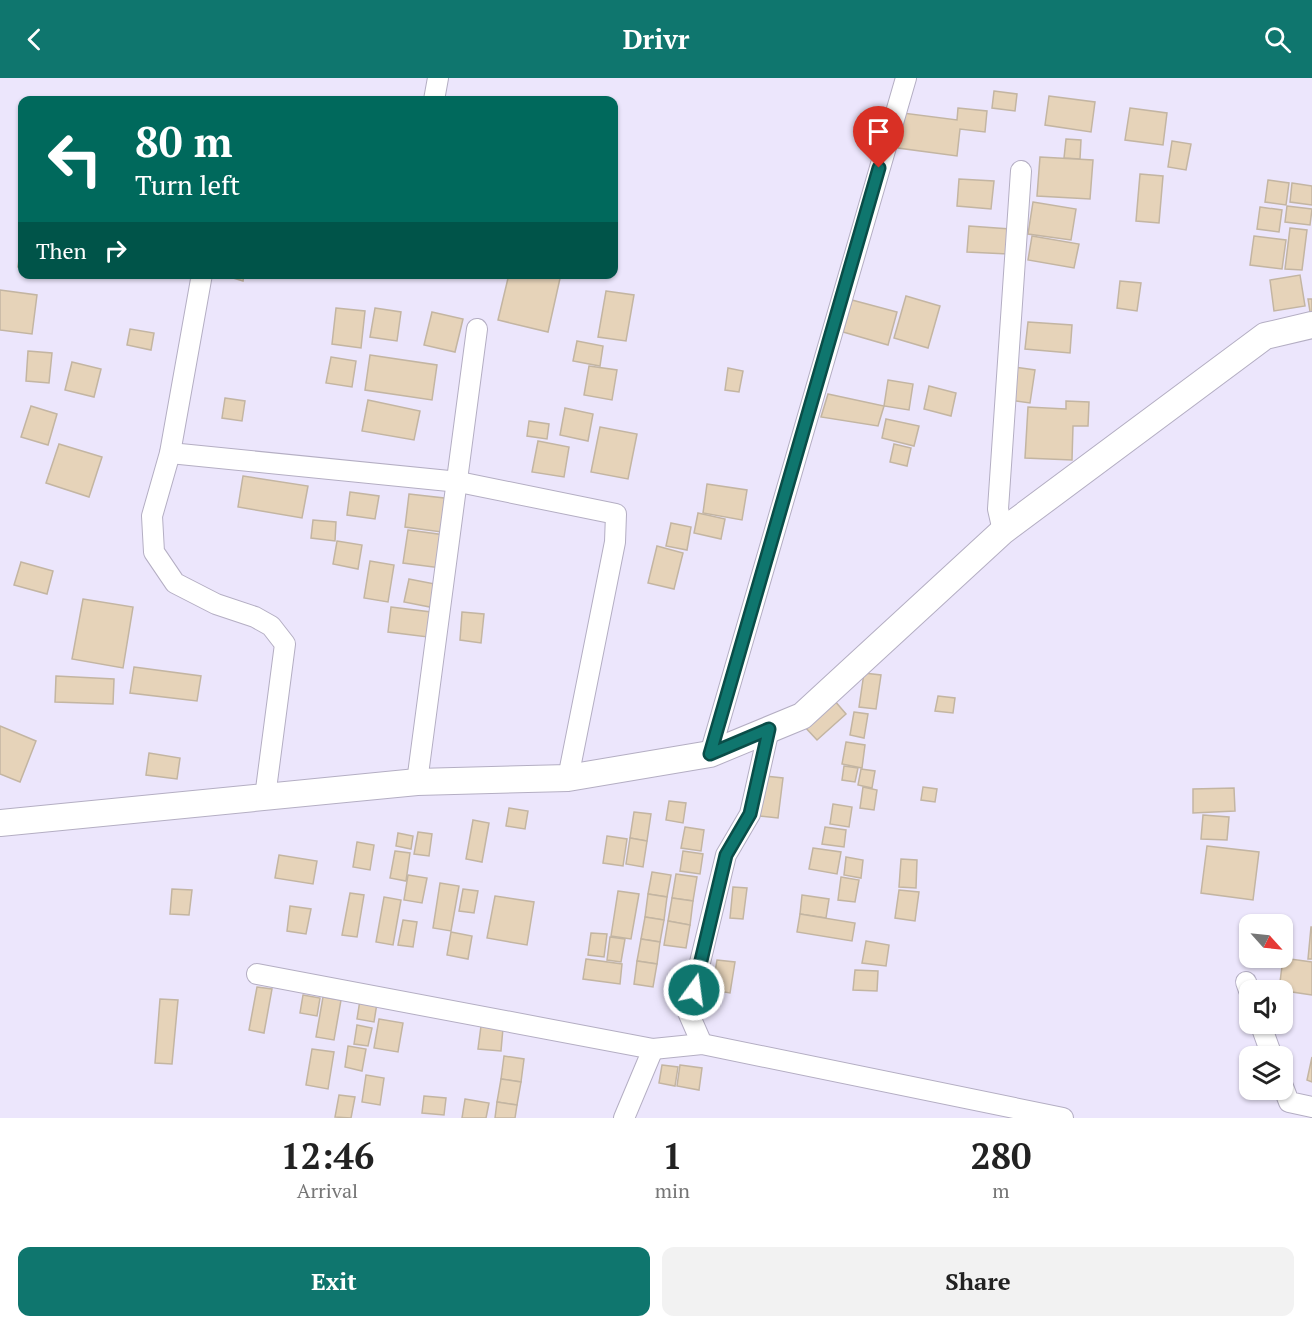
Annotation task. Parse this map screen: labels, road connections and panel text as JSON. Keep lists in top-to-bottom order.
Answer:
{
  "north": "bottom right",
  "page": {
    "header": "Drivr",
    "turn": ["80 m", "Turn left"],
    "then": "Then",
    "eta": [
      "12:46",
      "Arrival",
      "1",
      "min",
      "280",
      "m"
    ],
    "buttons": ["Exit", "Share"]
  }
}
